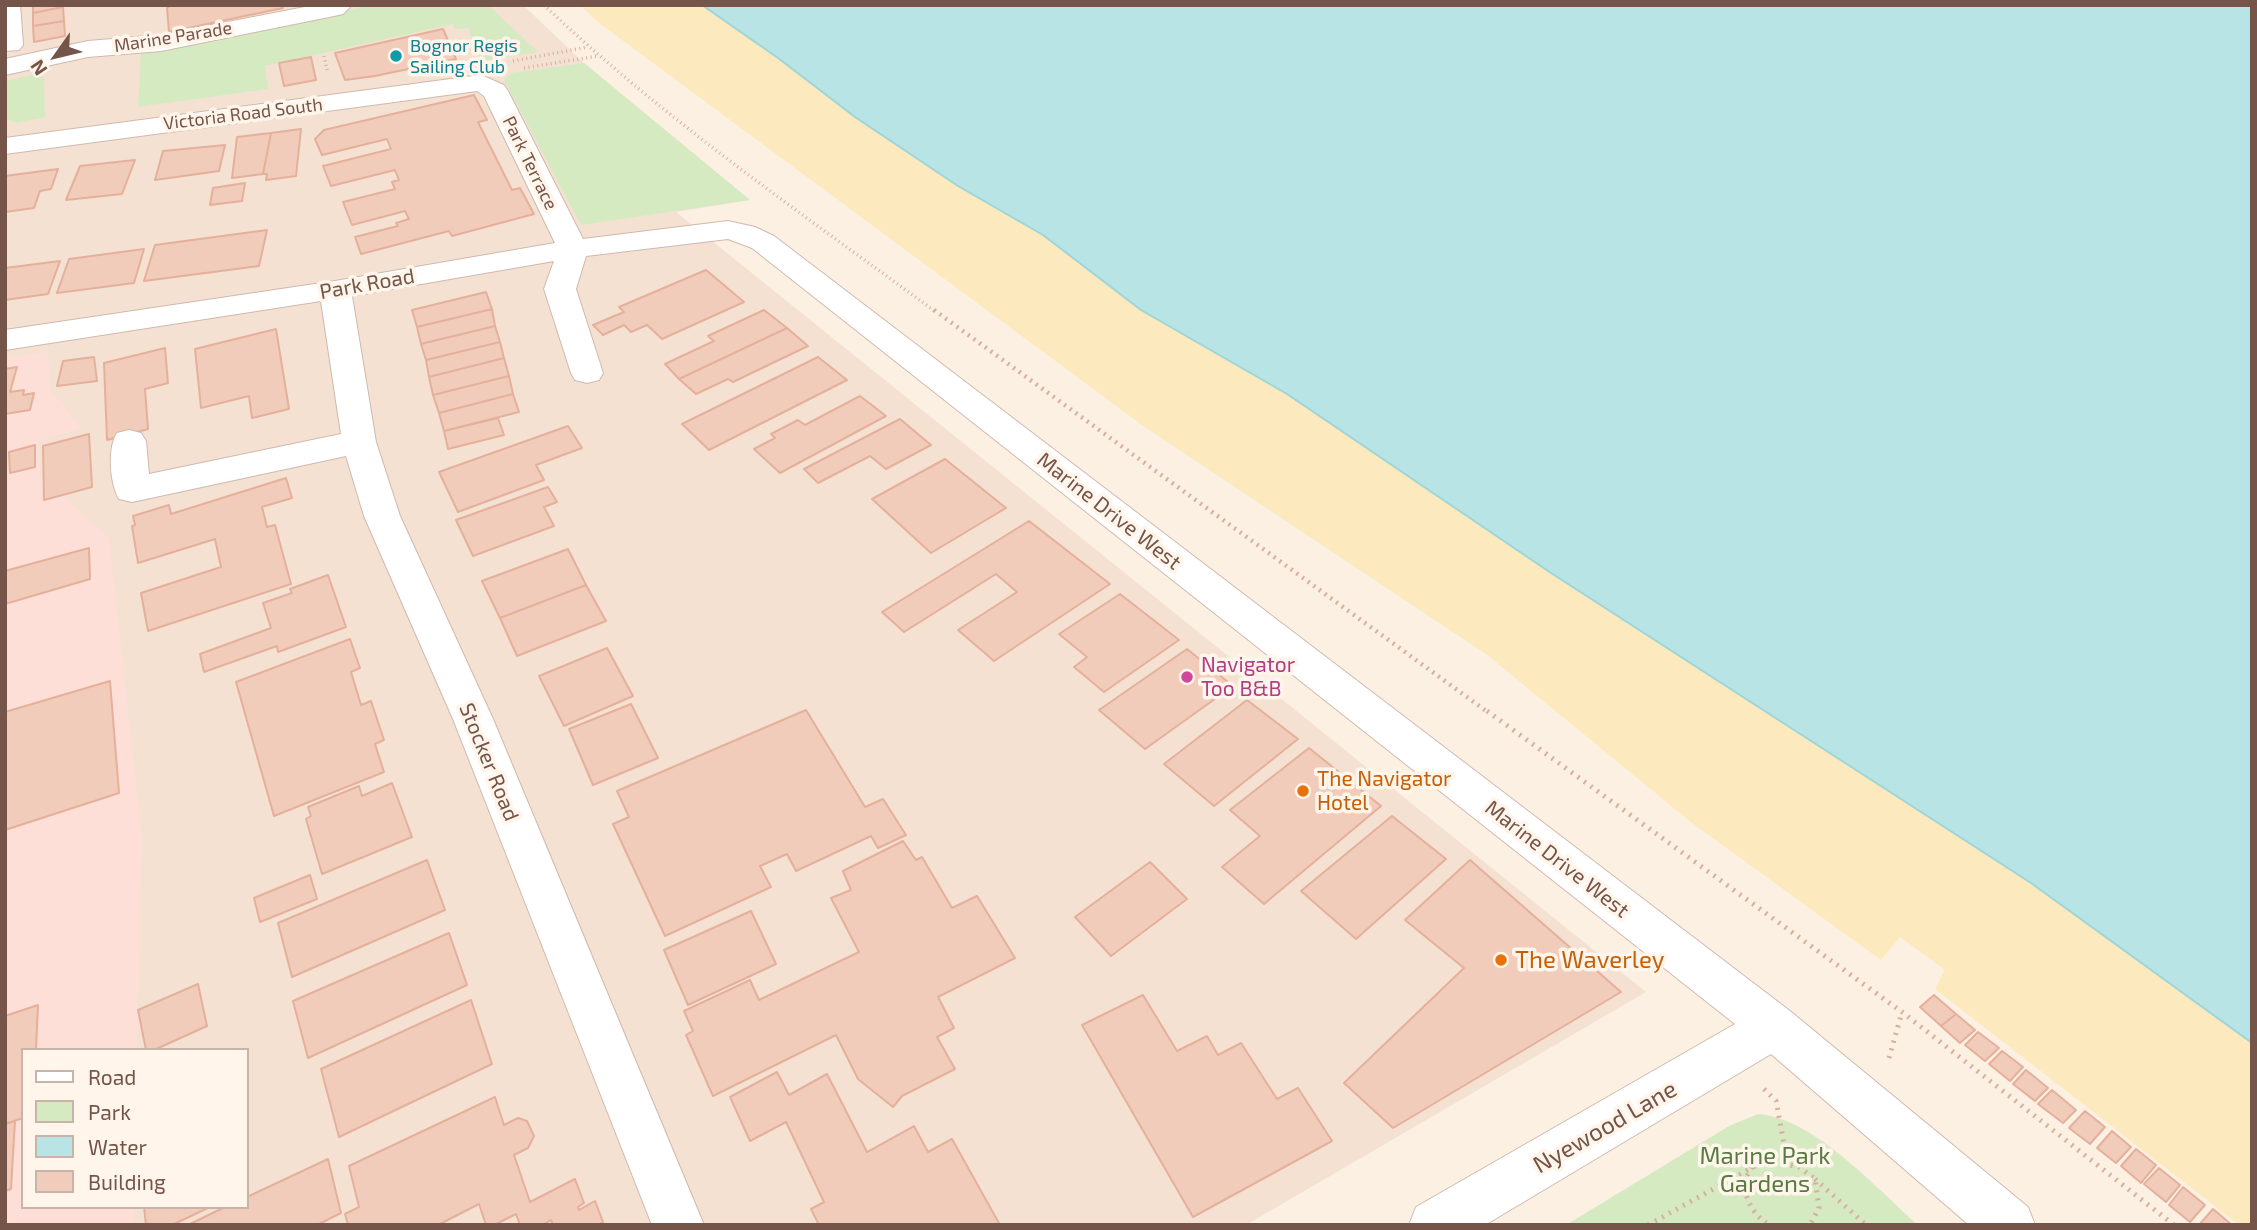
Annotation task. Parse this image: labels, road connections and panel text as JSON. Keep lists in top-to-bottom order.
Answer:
{
  "streets": {
    "street": [
      "Marine Parade",
      "Victoria Road South",
      "Park Terrace",
      "Park Road",
      "Marine Drive West",
      "Stocker Road",
      "Nyewood Lane"
    ]
  },
  "crossings": [
    ["Victoria Road South", "Park Terrace"],
    ["Park Terrace", "Park Road"],
    ["Park Road", "Marine Drive West"],
    ["Park Road", "Stocker Road"],
    ["Marine Drive West", "Nyewood Lane"]
  ],
  "parks": ["Marine Park Gardens"],
  "places": [
    "Bognor Regis Sailing Club",
    "Navigator Too B&B",
    "The Navigator Hotel",
    "The Waverley"
  ],
  "legend": [
    "Road",
    "Park",
    "Water",
    "Building"
  ],
  "north": "bottom left"
}
